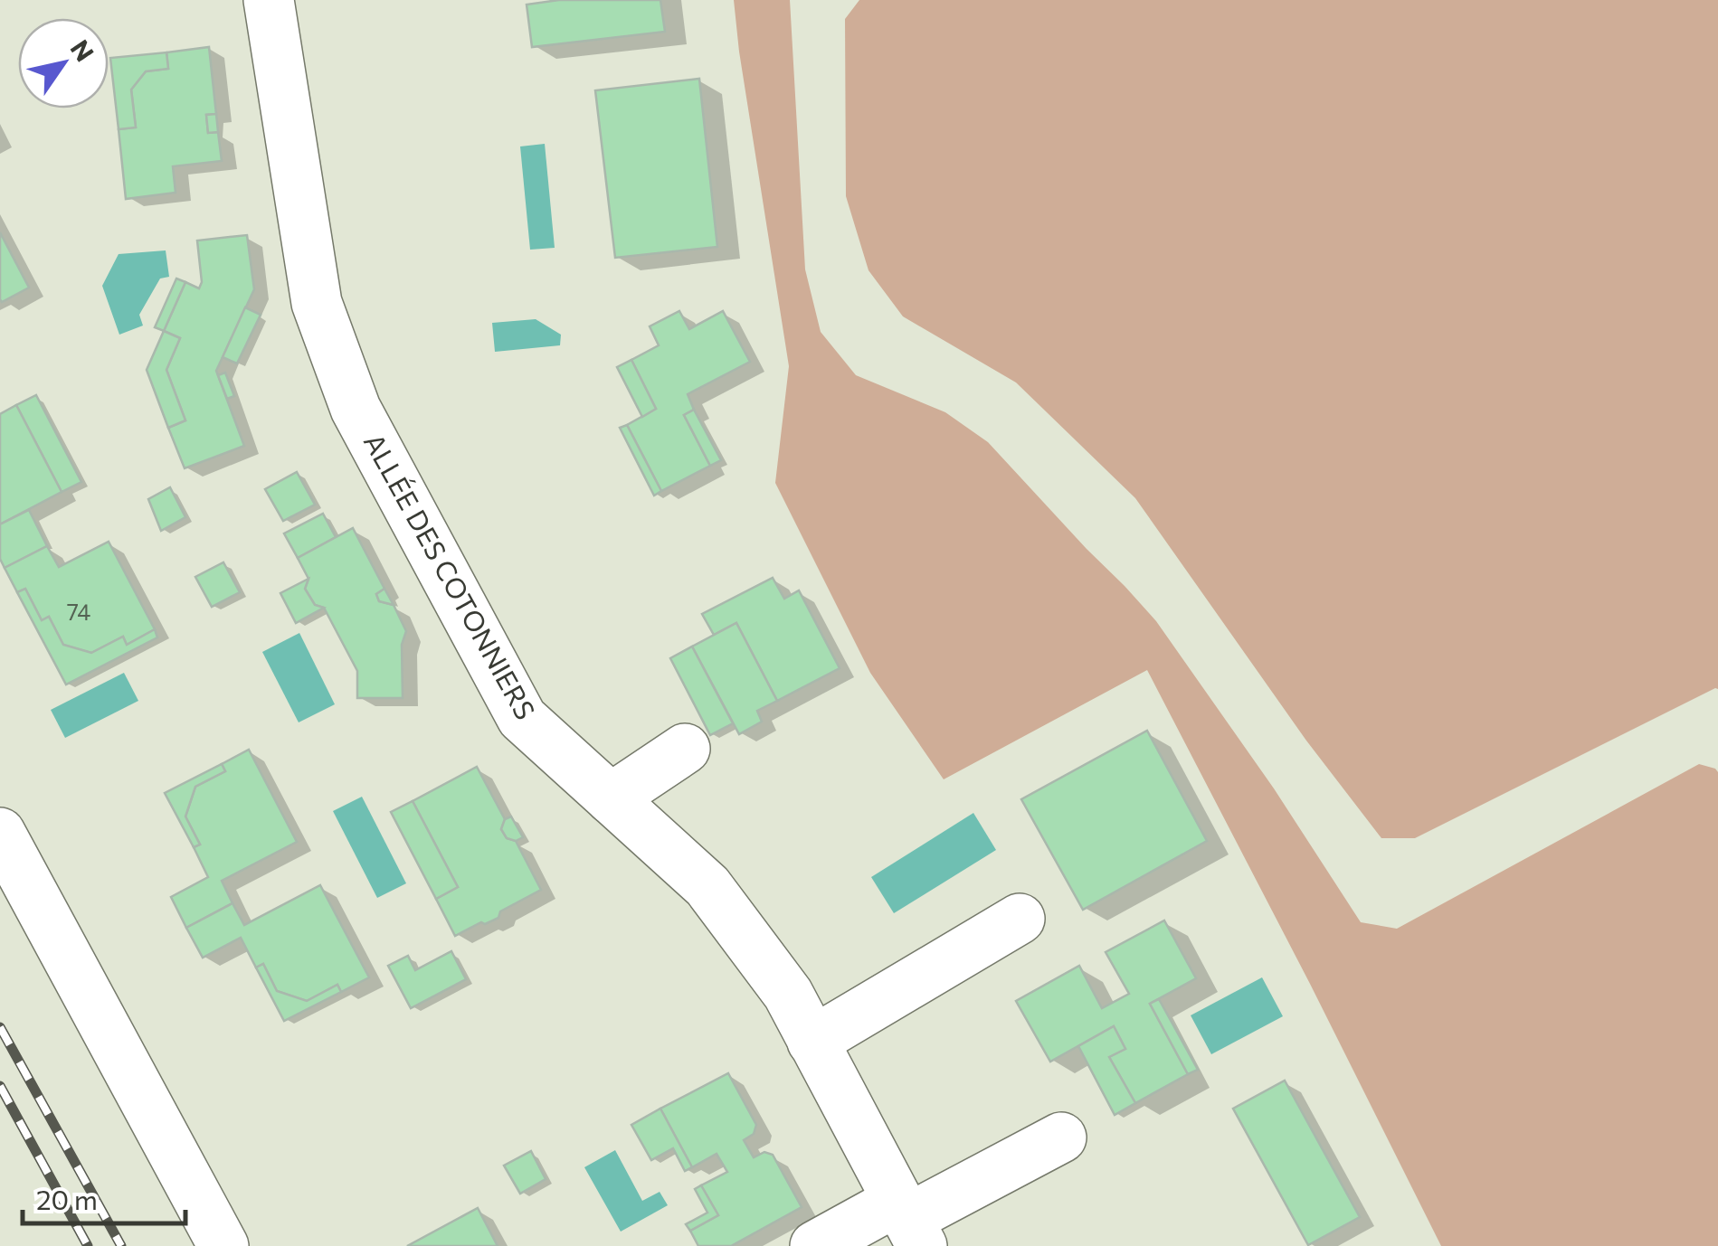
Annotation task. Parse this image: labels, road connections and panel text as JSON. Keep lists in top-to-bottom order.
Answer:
{
  "streets": {
    "street": ["ALLÉE DES COTONNIERS"]
  },
  "house_numbers": ["74"],
  "scale_bar": "20 m",
  "north": "top right"
}
